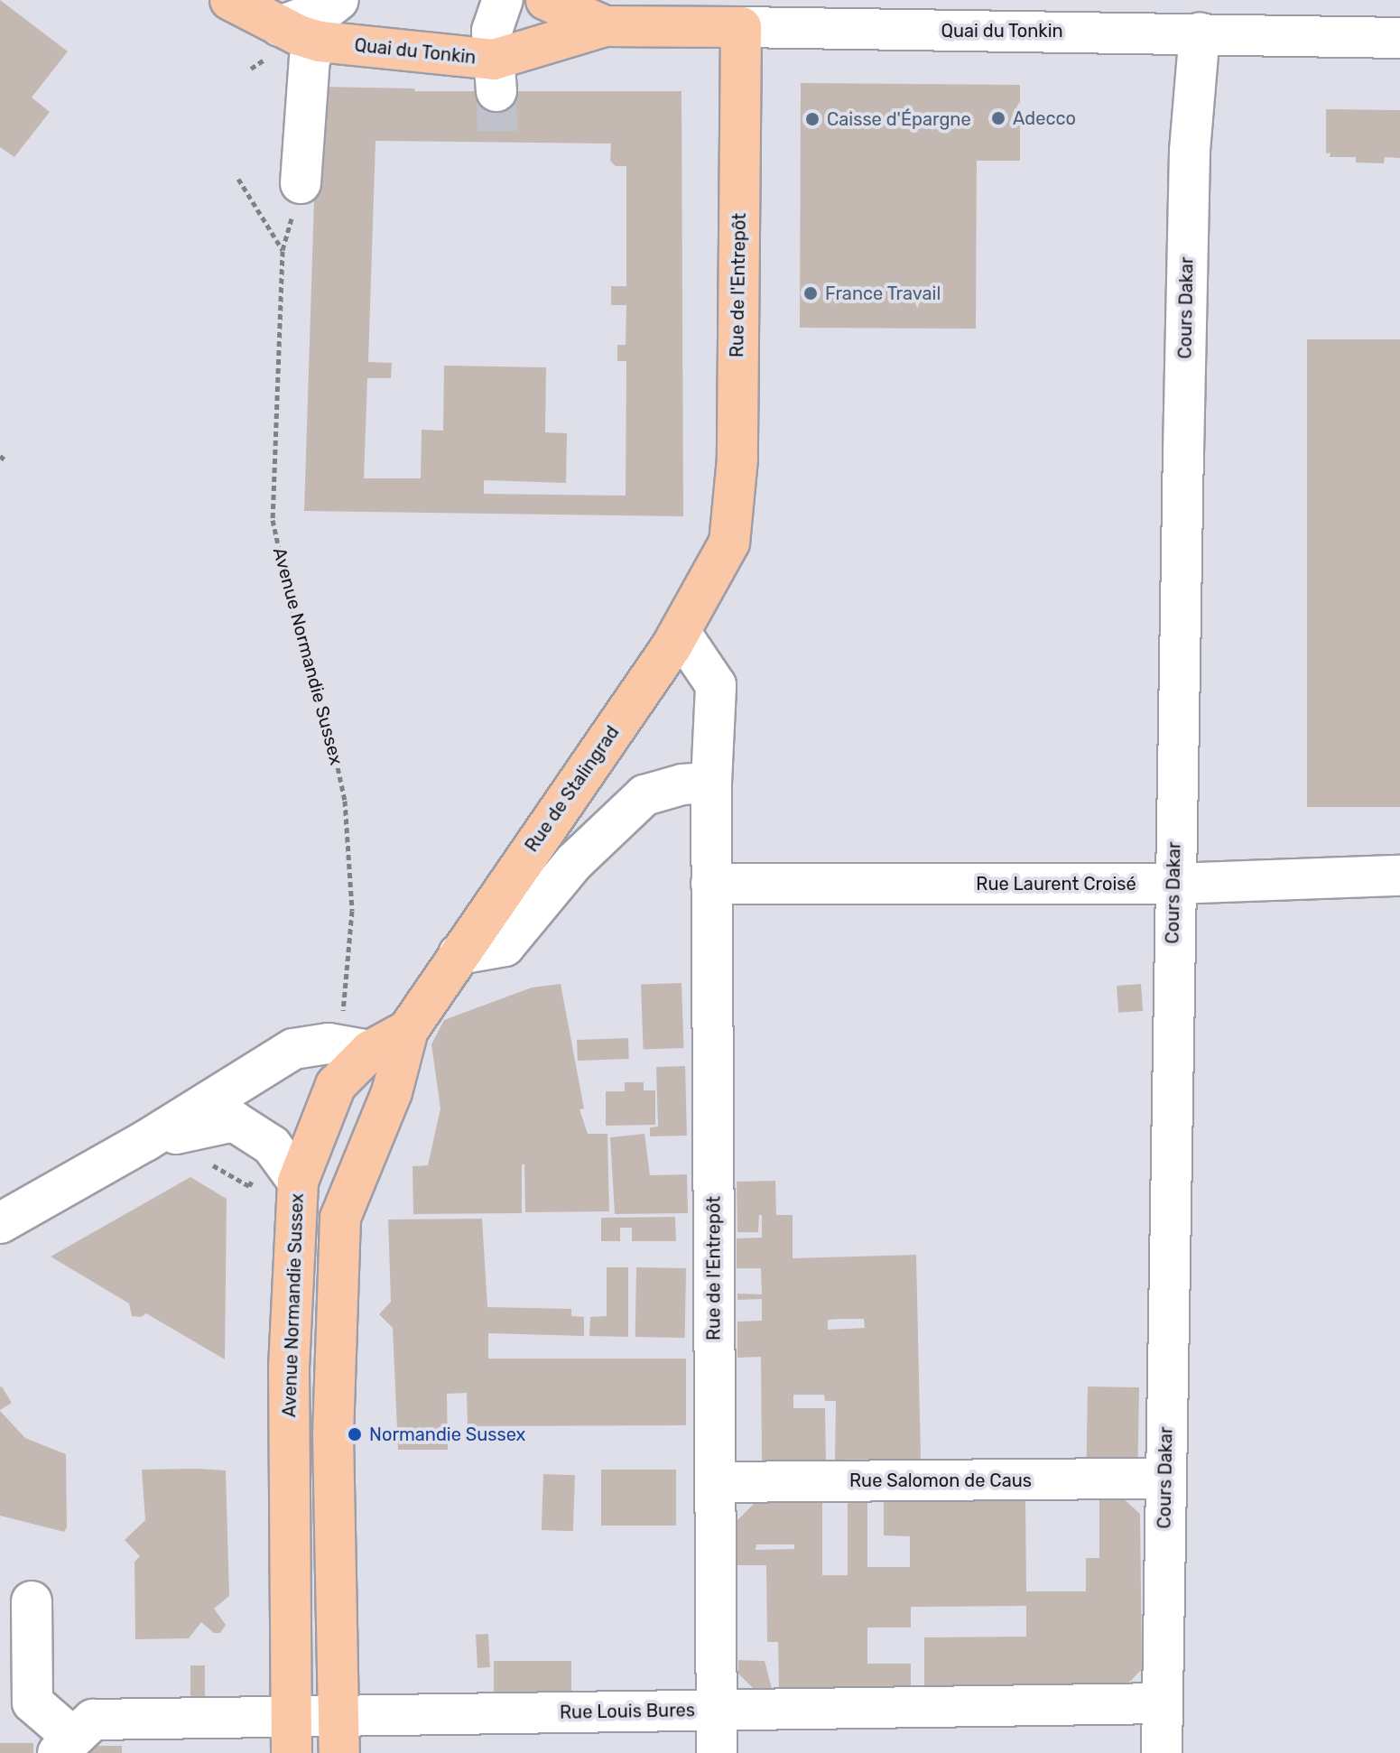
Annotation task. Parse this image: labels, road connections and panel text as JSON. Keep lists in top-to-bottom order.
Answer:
{
  "streets": {
    "main road": [
      "Quai du Tonkin",
      "Rue de l'Entrepôt",
      "Avenue Normandie Sussex",
      "Rue de Stalingrad"
    ],
    "street": [
      "Cours Dakar",
      "Rue Laurent Croisé",
      "Rue Salomon de Caus",
      "Rue Louis Bures"
    ]
  },
  "crossings": [
    ["Quai du Tonkin", "Rue de l'Entrepôt"],
    ["Quai du Tonkin", "Cours Dakar"],
    ["Rue de l'Entrepôt", "Rue de Stalingrad"],
    ["Rue de l'Entrepôt", "Rue Laurent Croisé"],
    ["Rue de l'Entrepôt", "Rue Salomon de Caus"],
    ["Rue de l'Entrepôt", "Rue Louis Bures"],
    ["Cours Dakar", "Rue Laurent Croisé"],
    ["Cours Dakar", "Rue Salomon de Caus"],
    ["Cours Dakar", "Rue Louis Bures"],
    ["Avenue Normandie Sussex", "Rue de Stalingrad"],
    ["Avenue Normandie Sussex", "Rue Louis Bures"]
  ],
  "places": [
    "Adecco",
    "Caisse d'Épargne",
    "France Travail",
    "Normandie Sussex"
  ]
}
